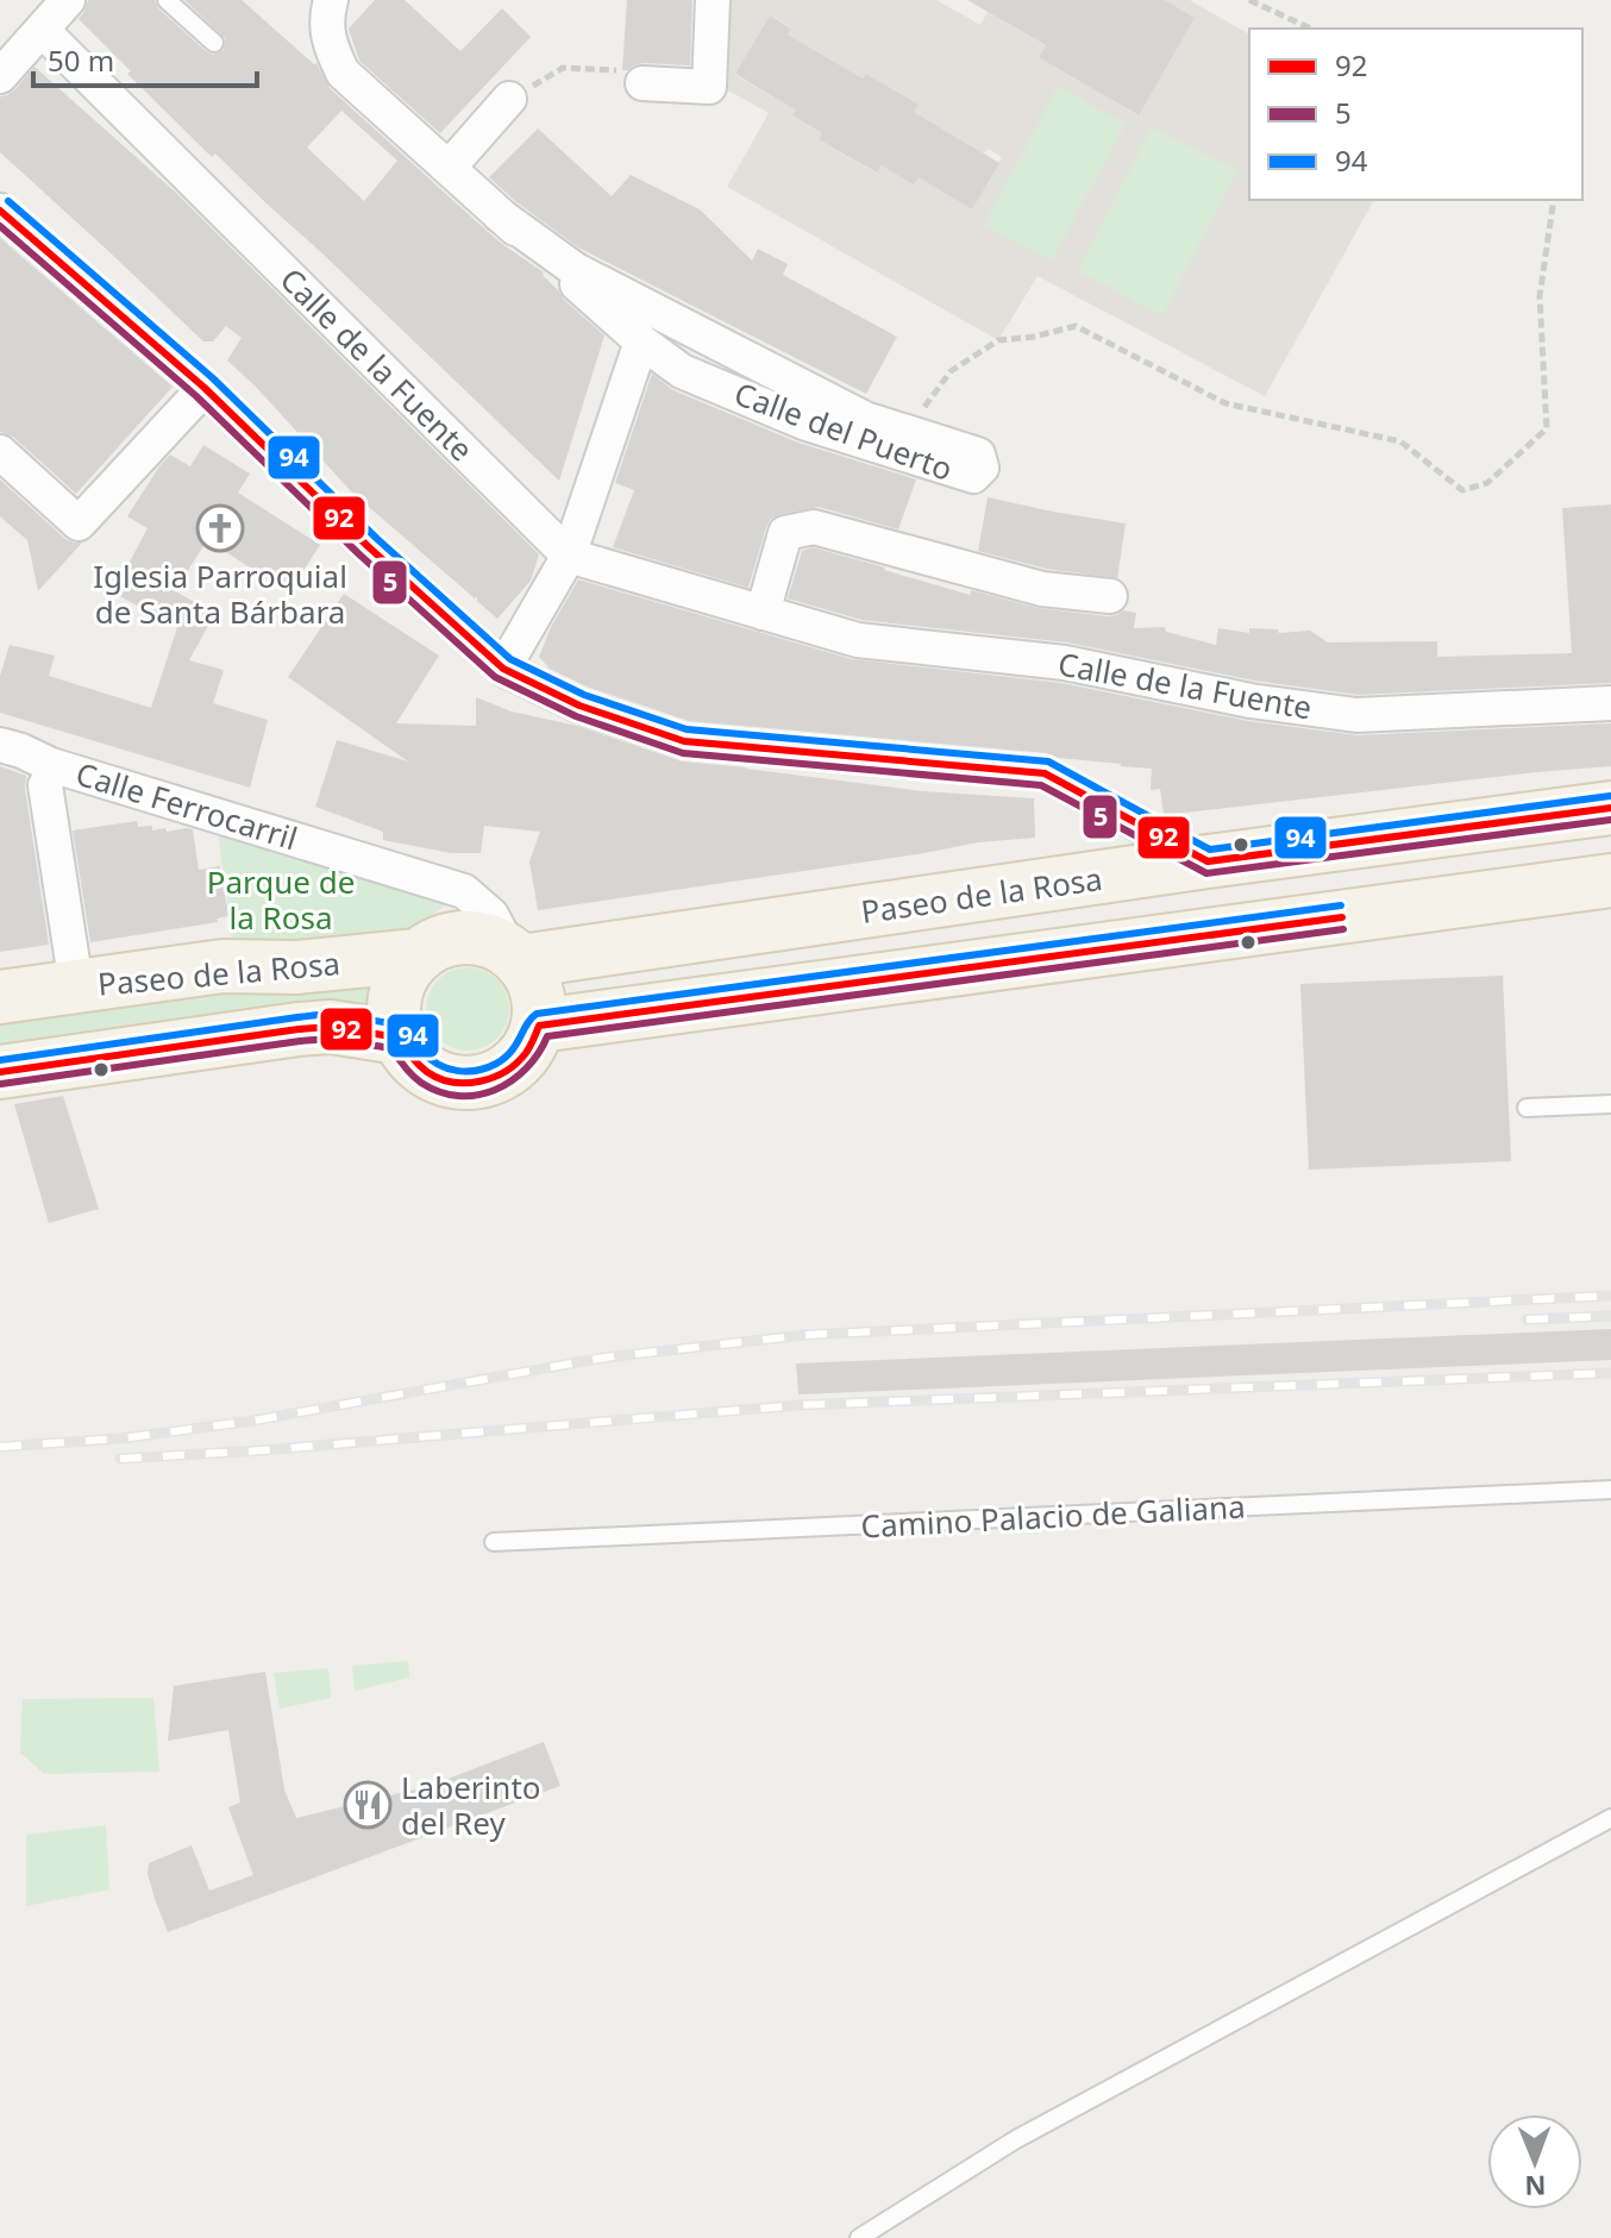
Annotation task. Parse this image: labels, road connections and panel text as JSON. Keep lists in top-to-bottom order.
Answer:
{
  "streets": {
    "main road": ["Paseo de la Rosa"],
    "street": ["Calle de la Fuente", "Calle del Puerto", "Calle Ferrocarril"],
    "lane": ["Camino Palacio de Galiana"]
  },
  "crossings": [
    ["Calle Ferrocarril", "Paseo de la Rosa"]
  ],
  "parks": ["Parque de la Rosa"],
  "places": {
    "church": ["Iglesia Parroquial de Santa Bárbara"],
    "restaurant": ["Laberinto del Rey"]
  },
  "lines": ["transit line 94", "transit line 92", "transit line 5"],
  "legend": ["92", "5", "94"],
  "scale_bar": "50 m",
  "north": "bottom"
}
